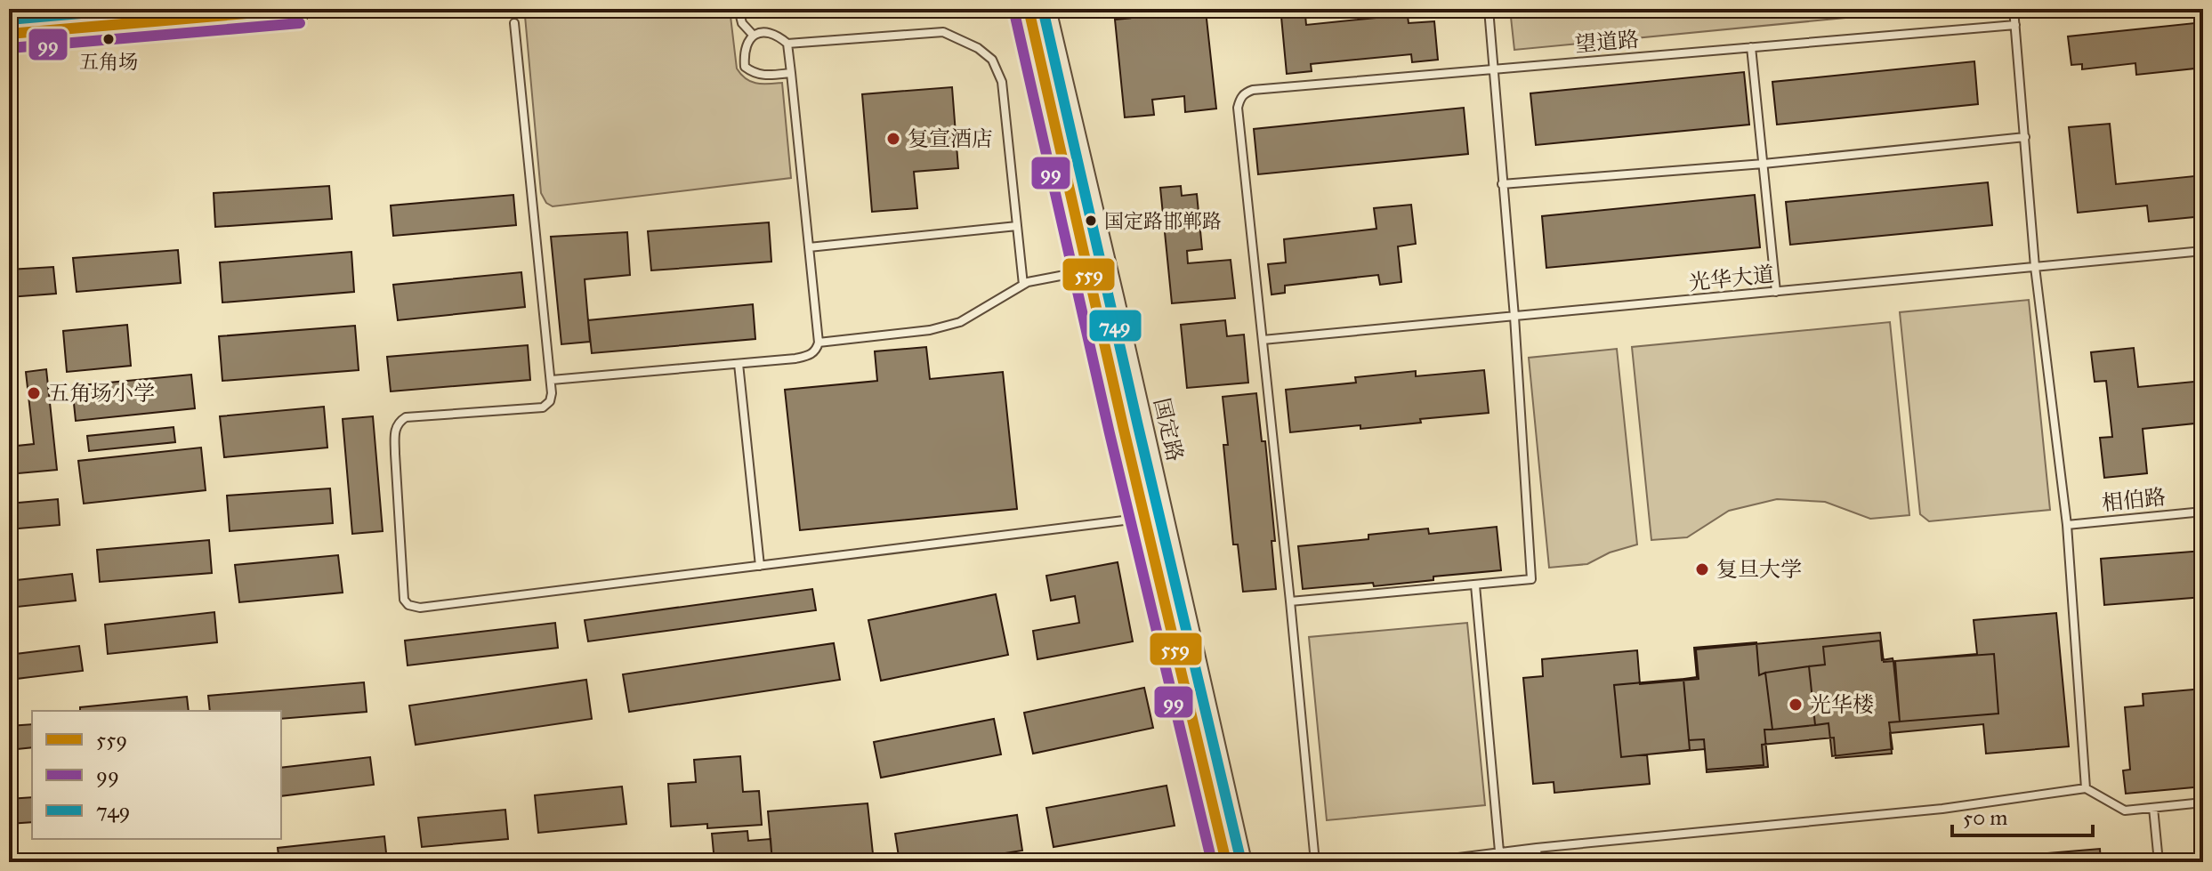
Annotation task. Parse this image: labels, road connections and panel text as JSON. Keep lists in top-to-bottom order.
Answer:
{
  "streets": {
    "street": ["国定路"],
    "lane": ["望道路", "光华大道", "相伯路"]
  },
  "crossings": [
    ["望道路", "光华大道"]
  ],
  "places": [
    "五角场",
    "复宣酒店",
    "国定路邯郸路",
    "五角场小学",
    "复旦大学",
    "光华楼"
  ],
  "lines": ["transit line 559", "transit line 749", "transit line 99"],
  "legend": ["559", "99", "749"],
  "scale_bar": "50 m"
}
